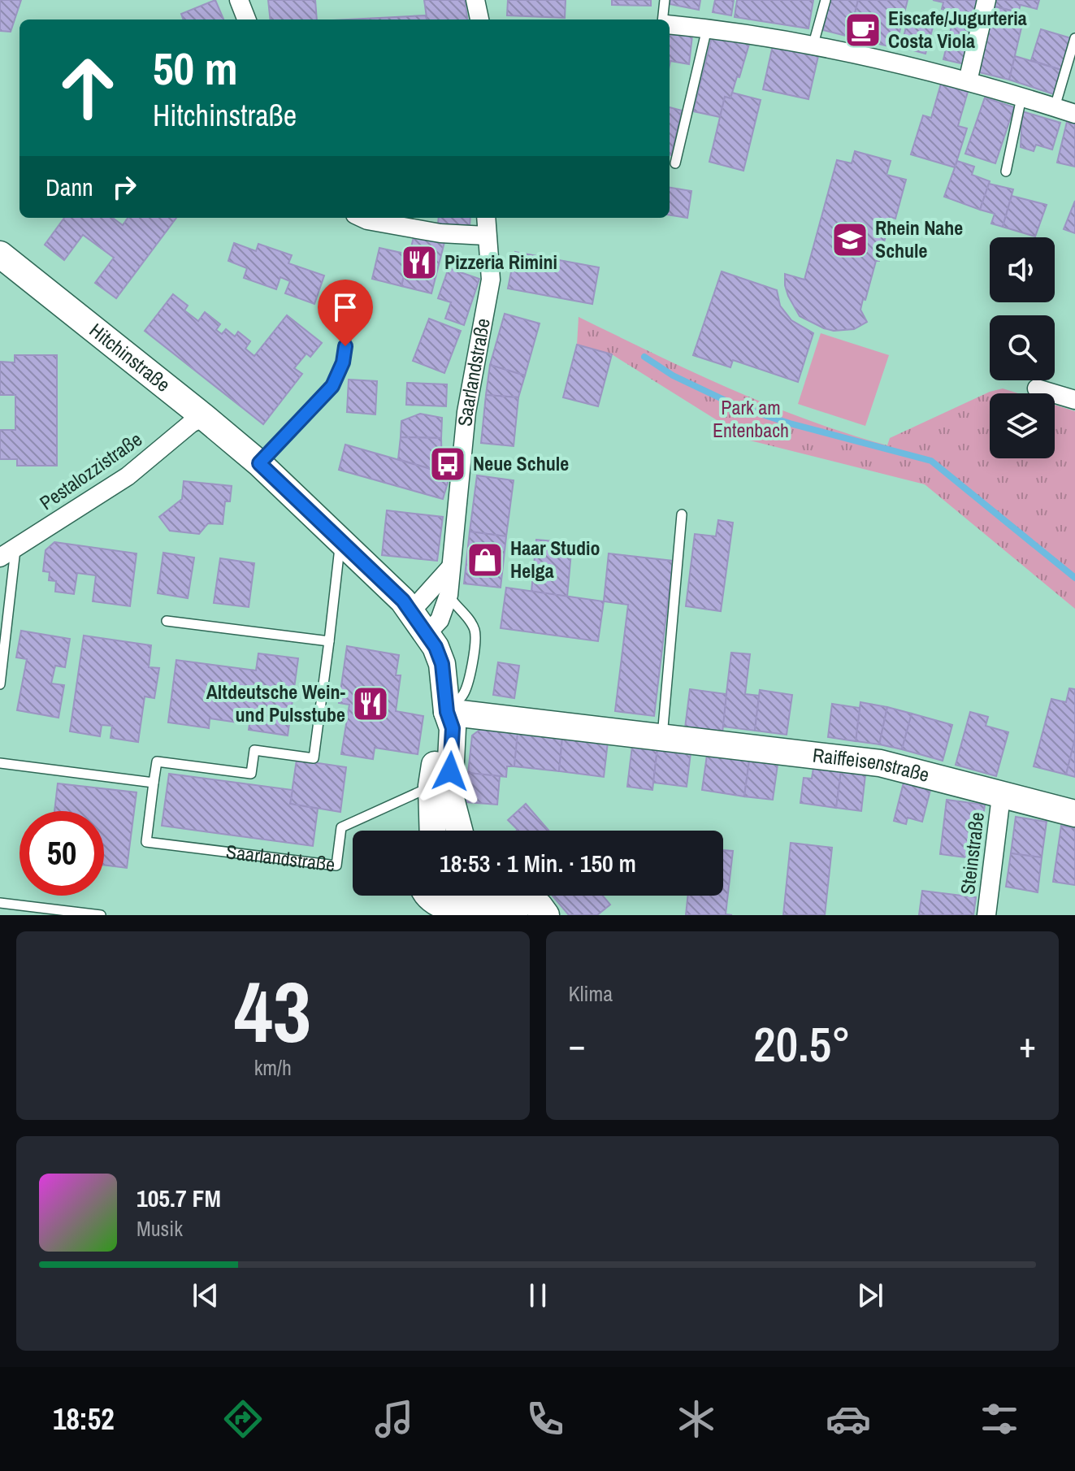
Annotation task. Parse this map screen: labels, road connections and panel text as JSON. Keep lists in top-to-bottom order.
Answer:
{
  "streets": {
    "main road": ["Hitchinstraße", "Raiffeisenstraße"],
    "street": ["Saarlandstraße", "Pestalozzistraße", "Steinstraße"]
  },
  "crossings": [
    ["Hitchinstraße", "Pestalozzistraße"],
    ["Raiffeisenstraße", "Steinstraße"]
  ],
  "parks": ["Park am Entenbach"],
  "places": {
    "cafe": ["Eiscafe/Jugurteria Costa Viola"],
    "school or university": ["Rhein Nahe Schule"],
    "restaurant": ["Pizzeria Rimini", "Altdeutsche Wein- und Pulsstube"],
    "bus stop": ["Neue Schule"],
    "shop": ["Haar Studio Helga"]
  },
  "page": {
    "turn": ["50 m", "Hitchinstraße"],
    "then": "Dann",
    "limit": "50",
    "trip": "18:53 · 1 Min. · 150 m",
    "tile": [
      ["43", "km/h"],
      "Klima"
    ],
    "heat": ["−", "20.5°", "+"],
    "song": ["105.7 FM", "Musik"],
    "tabs": "18:52"
  }
}
